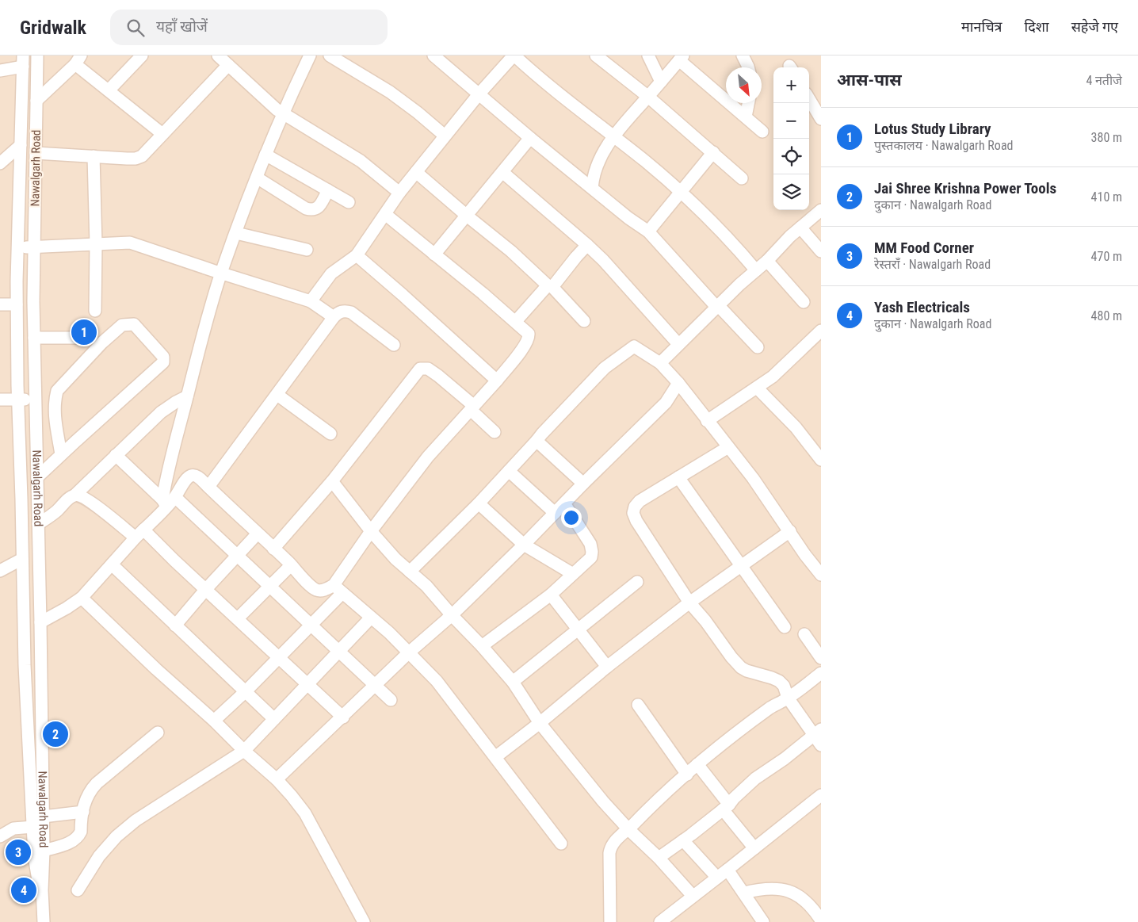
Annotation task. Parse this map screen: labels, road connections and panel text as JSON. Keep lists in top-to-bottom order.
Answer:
{
  "streets": {
    "street": ["Nawalgarh Road"]
  },
  "north": "bottom right",
  "page": {
    "header": "Gridwalk",
    "search": "यहाँ खोजें",
    "nav": ["मानचित्र", "दिशा", "सहेजे गए"],
    "heading": ["आस-पास", "4 नतीजे"],
    "map_buttons": ["+", "−"],
    "list": [
      {
        "mark": "1",
        "name": "Lotus Study Library",
        "note": "पुस्तकालय · Nawalgarh Road",
        "value": "380 m"
      },
      {
        "mark": "2",
        "name": "Jai Shree Krishna Power Tools",
        "note": "दुकान · Nawalgarh Road",
        "value": "410 m"
      },
      {
        "mark": "3",
        "name": "MM Food Corner",
        "note": "रेस्तराँ · Nawalgarh Road",
        "value": "470 m"
      },
      {
        "mark": "4",
        "name": "Yash Electricals",
        "note": "दुकान · Nawalgarh Road",
        "value": "480 m"
      }
    ],
    "pins": [
      "1",
      "2",
      "3",
      "4"
    ]
  }
}
